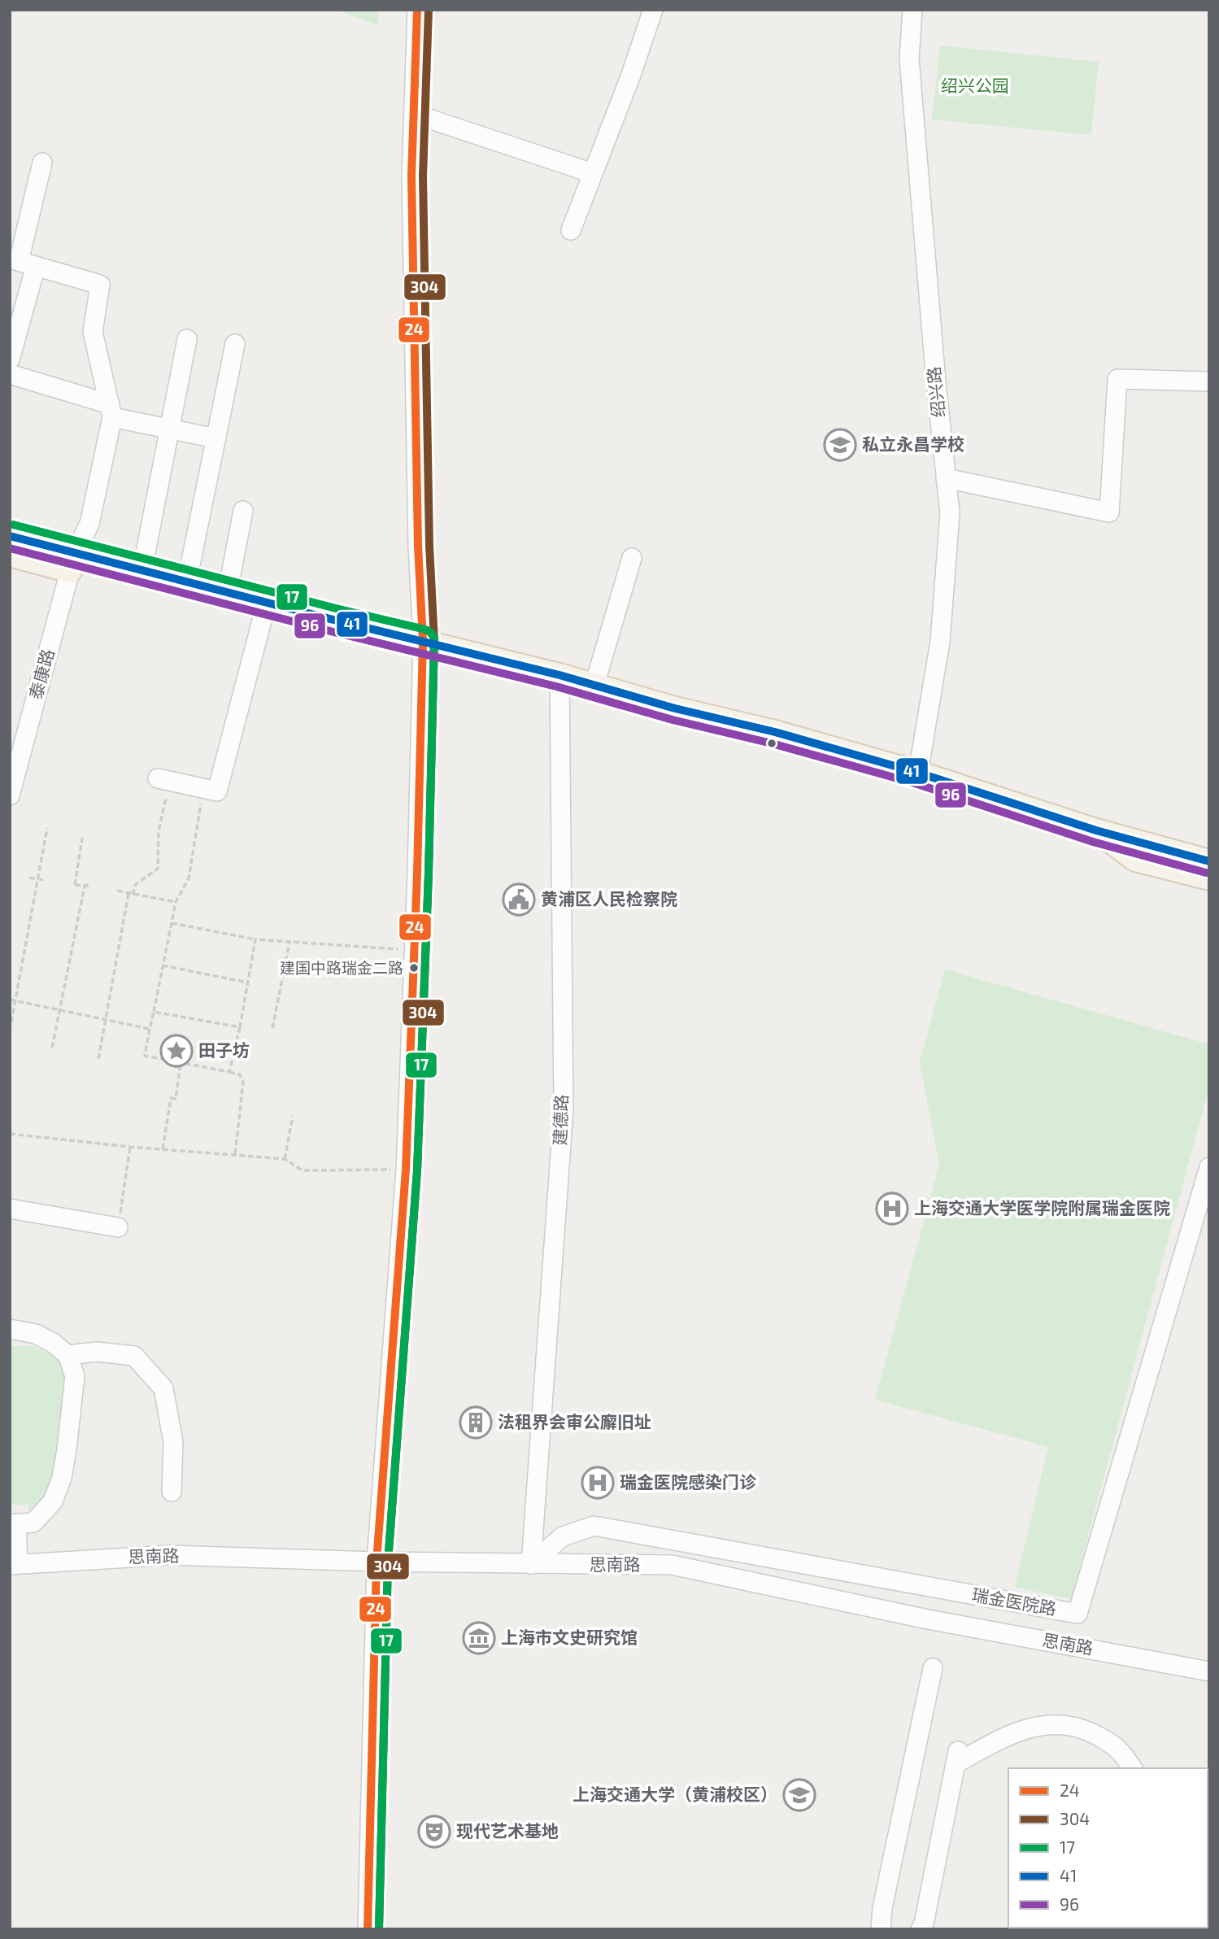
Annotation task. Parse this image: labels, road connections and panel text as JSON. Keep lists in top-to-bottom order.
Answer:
{
  "streets": {
    "street": [
      "绍兴路",
      "泰康路",
      "建德路",
      "思南路",
      "瑞金医院路"
    ]
  },
  "crossings": [
    ["建德路", "思南路"],
    ["建德路", "瑞金医院路"],
    ["思南路", "瑞金医院路"]
  ],
  "parks": ["绍兴公园"],
  "places": {
    "school or university": ["私立永昌学校", "上海交通大学（黄浦校区）"],
    "public building": ["黄浦区人民检察院"],
    "other": ["建国中路瑞金二路"],
    "place": ["田子坊"],
    "hospital": ["上海交通大学医学院附属瑞金医院", "瑞金医院感染门诊"],
    "building": ["法租界会审公廨旧址"],
    "museum": ["上海市文史研究馆"],
    "theatre": ["现代艺术基地"]
  },
  "lines": [
    "transit line 24",
    "transit line 304",
    "transit line 17",
    "transit line 41",
    "transit line 96"
  ],
  "legend": [
    "24",
    "304",
    "17",
    "41",
    "96"
  ]
}
